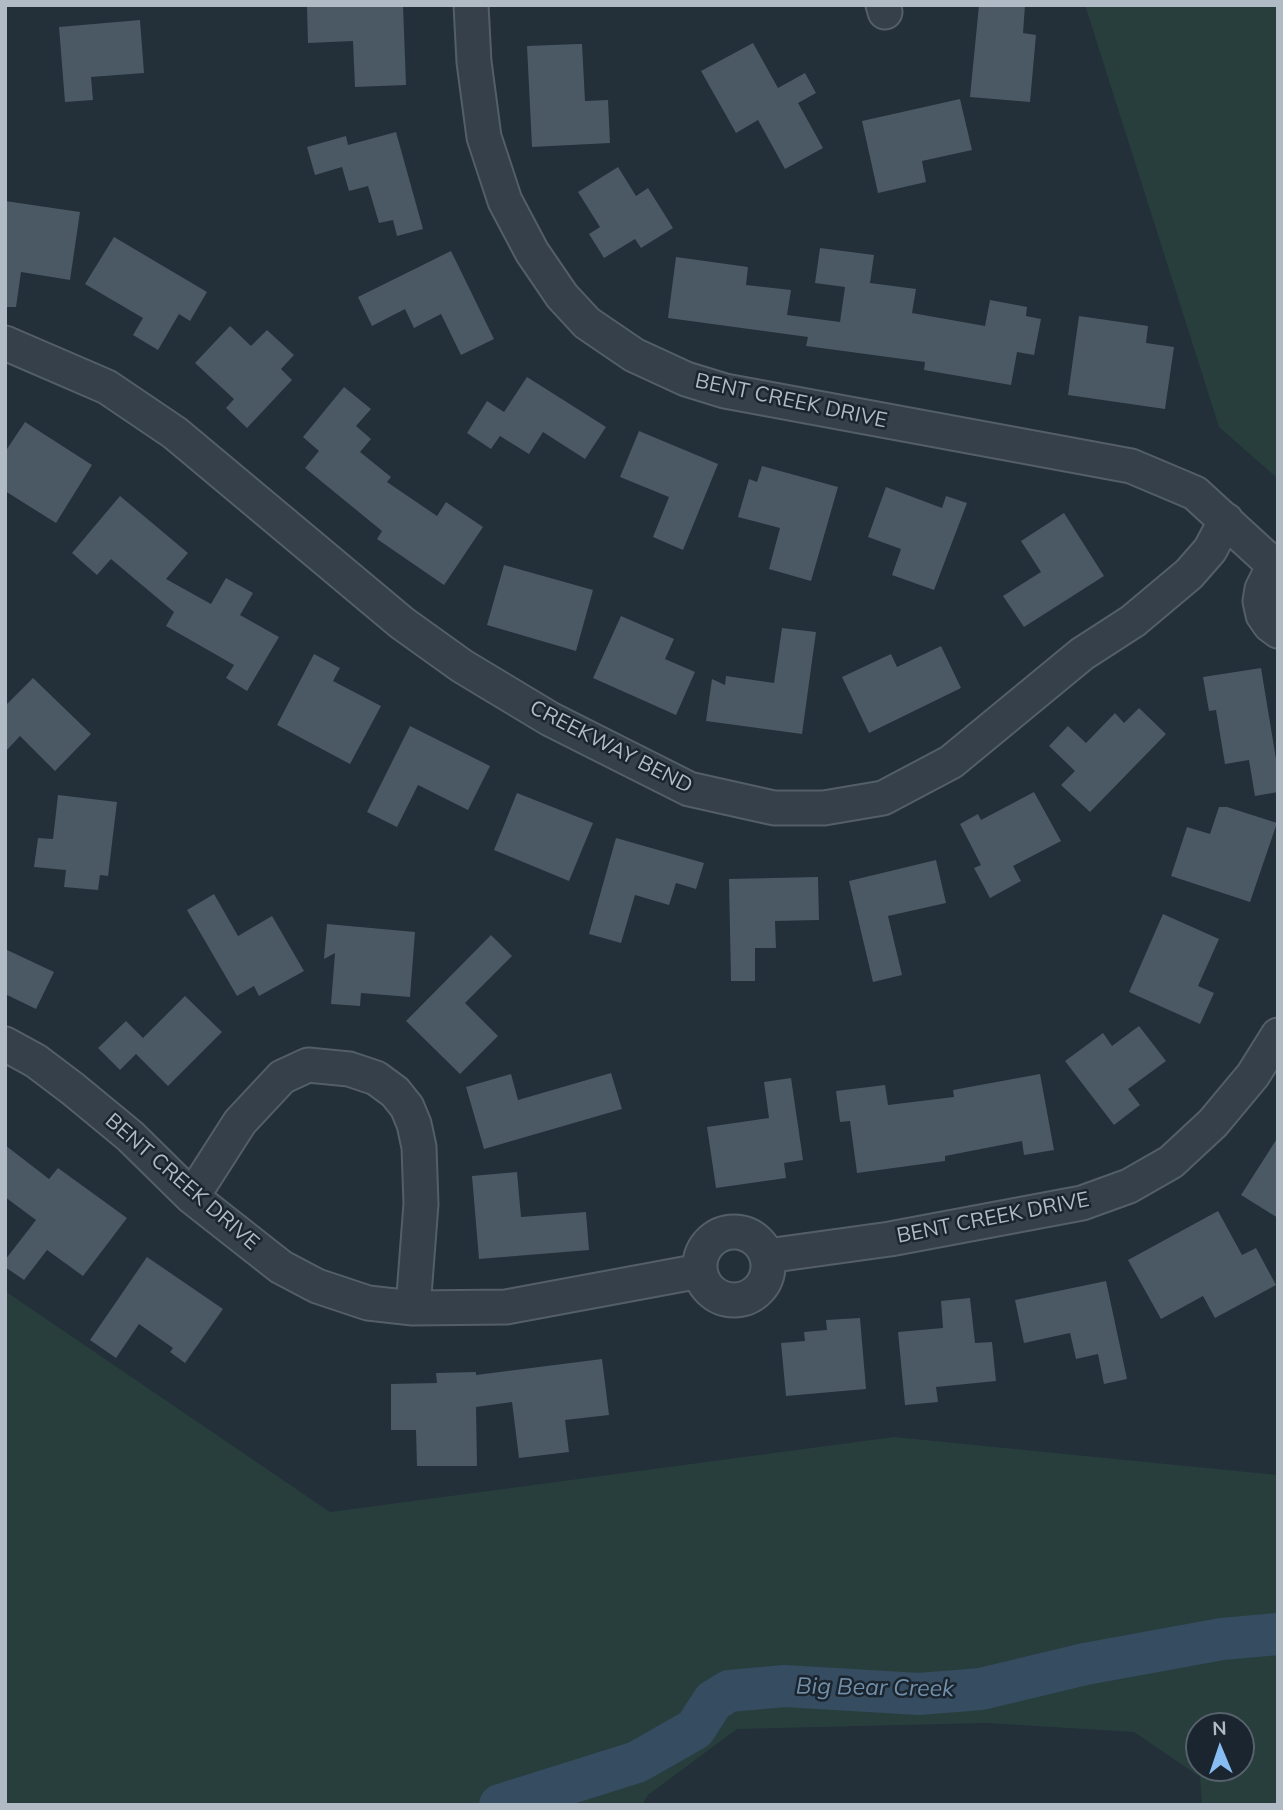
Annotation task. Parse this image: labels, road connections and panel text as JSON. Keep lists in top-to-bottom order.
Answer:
{
  "streets": {
    "street": ["BENT CREEK DRIVE", "CREEKWAY BEND"]
  },
  "crossings": [
    ["BENT CREEK DRIVE", "CREEKWAY BEND"]
  ],
  "water": ["Big Bear Creek"],
  "north": "top"
}
